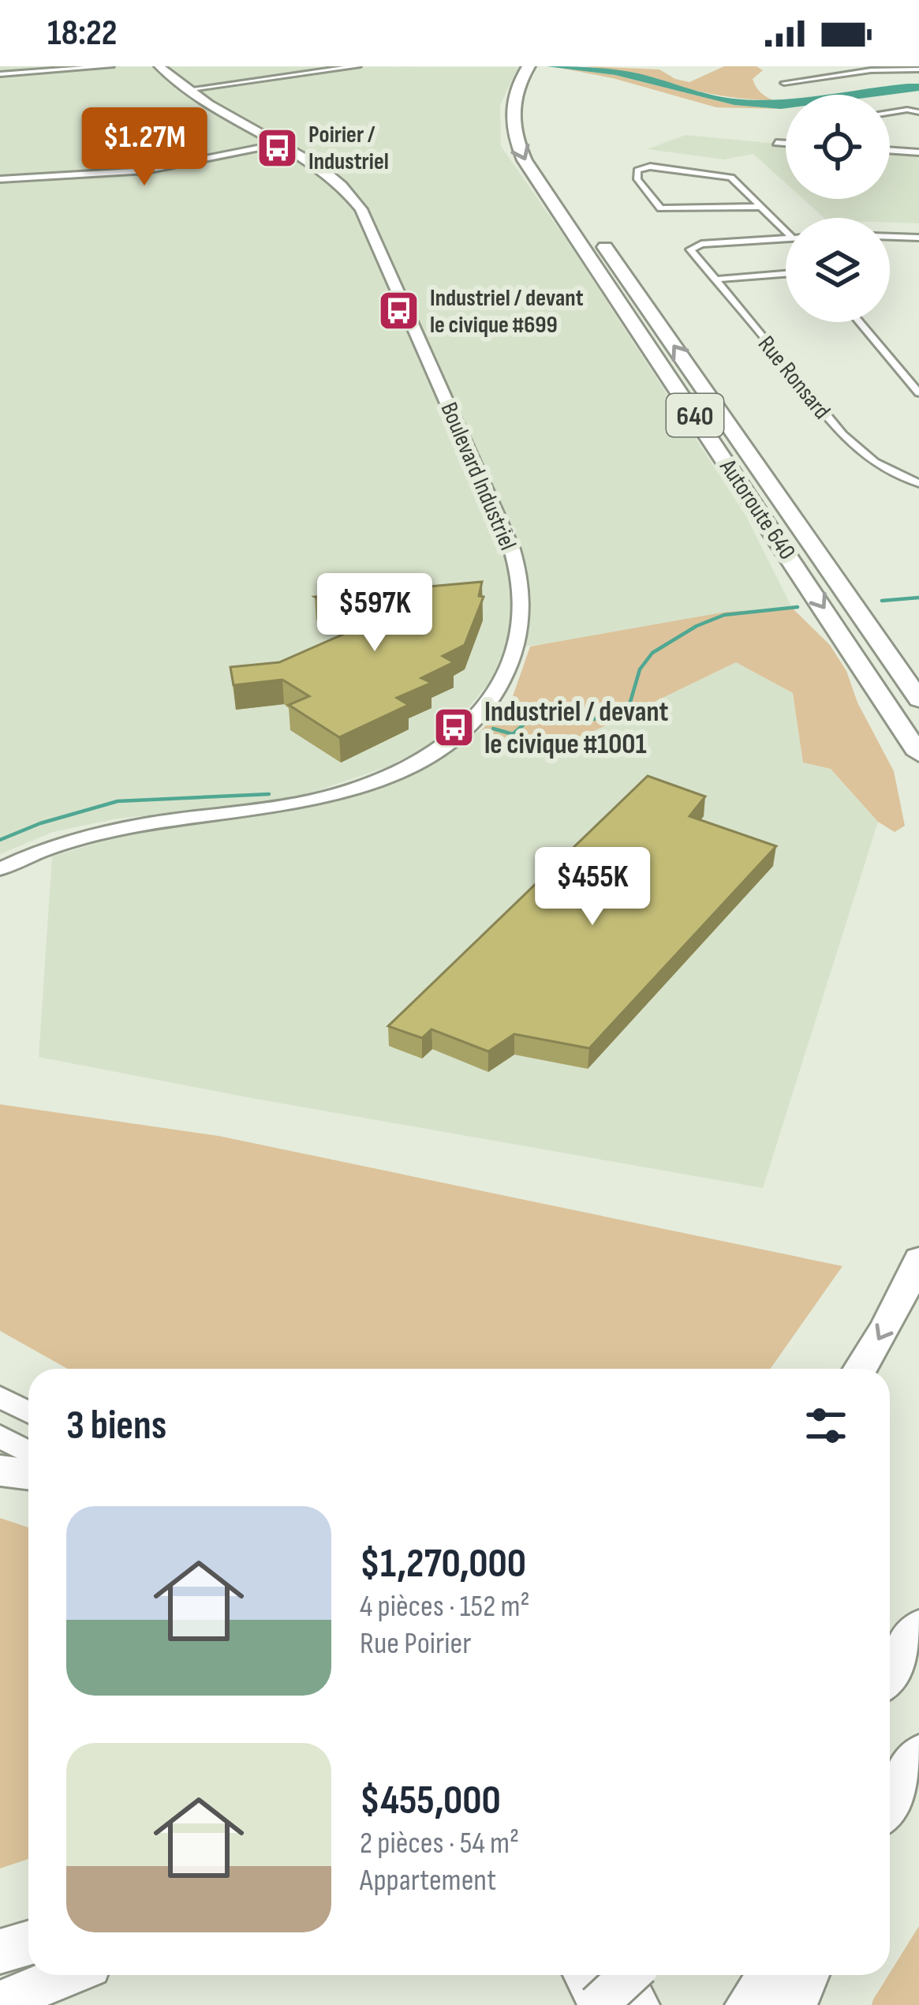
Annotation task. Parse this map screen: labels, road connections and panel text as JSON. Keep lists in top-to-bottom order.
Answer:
{
  "streets": {
    "highway": ["640", "Autoroute 640"],
    "street": ["Rue Ronsard", "Boulevard Industriel"]
  },
  "places": {
    "bus stop": ["Poirier / Industriel", "Industriel / devant le civique #699", "Industriel / devant le civique #1001"]
  },
  "page": {
    "status": "18:22",
    "price": ["$1.27M", "$597K", "$455K"],
    "heading": "3 biens",
    "list": [
      {
        "name": "$1,270,000",
        "note": "4 pièces · 152 m² · Rue Poirier"
      },
      {
        "name": "$455,000",
        "note": "2 pièces · 54 m² · Appartement"
      }
    ]
  }
}
